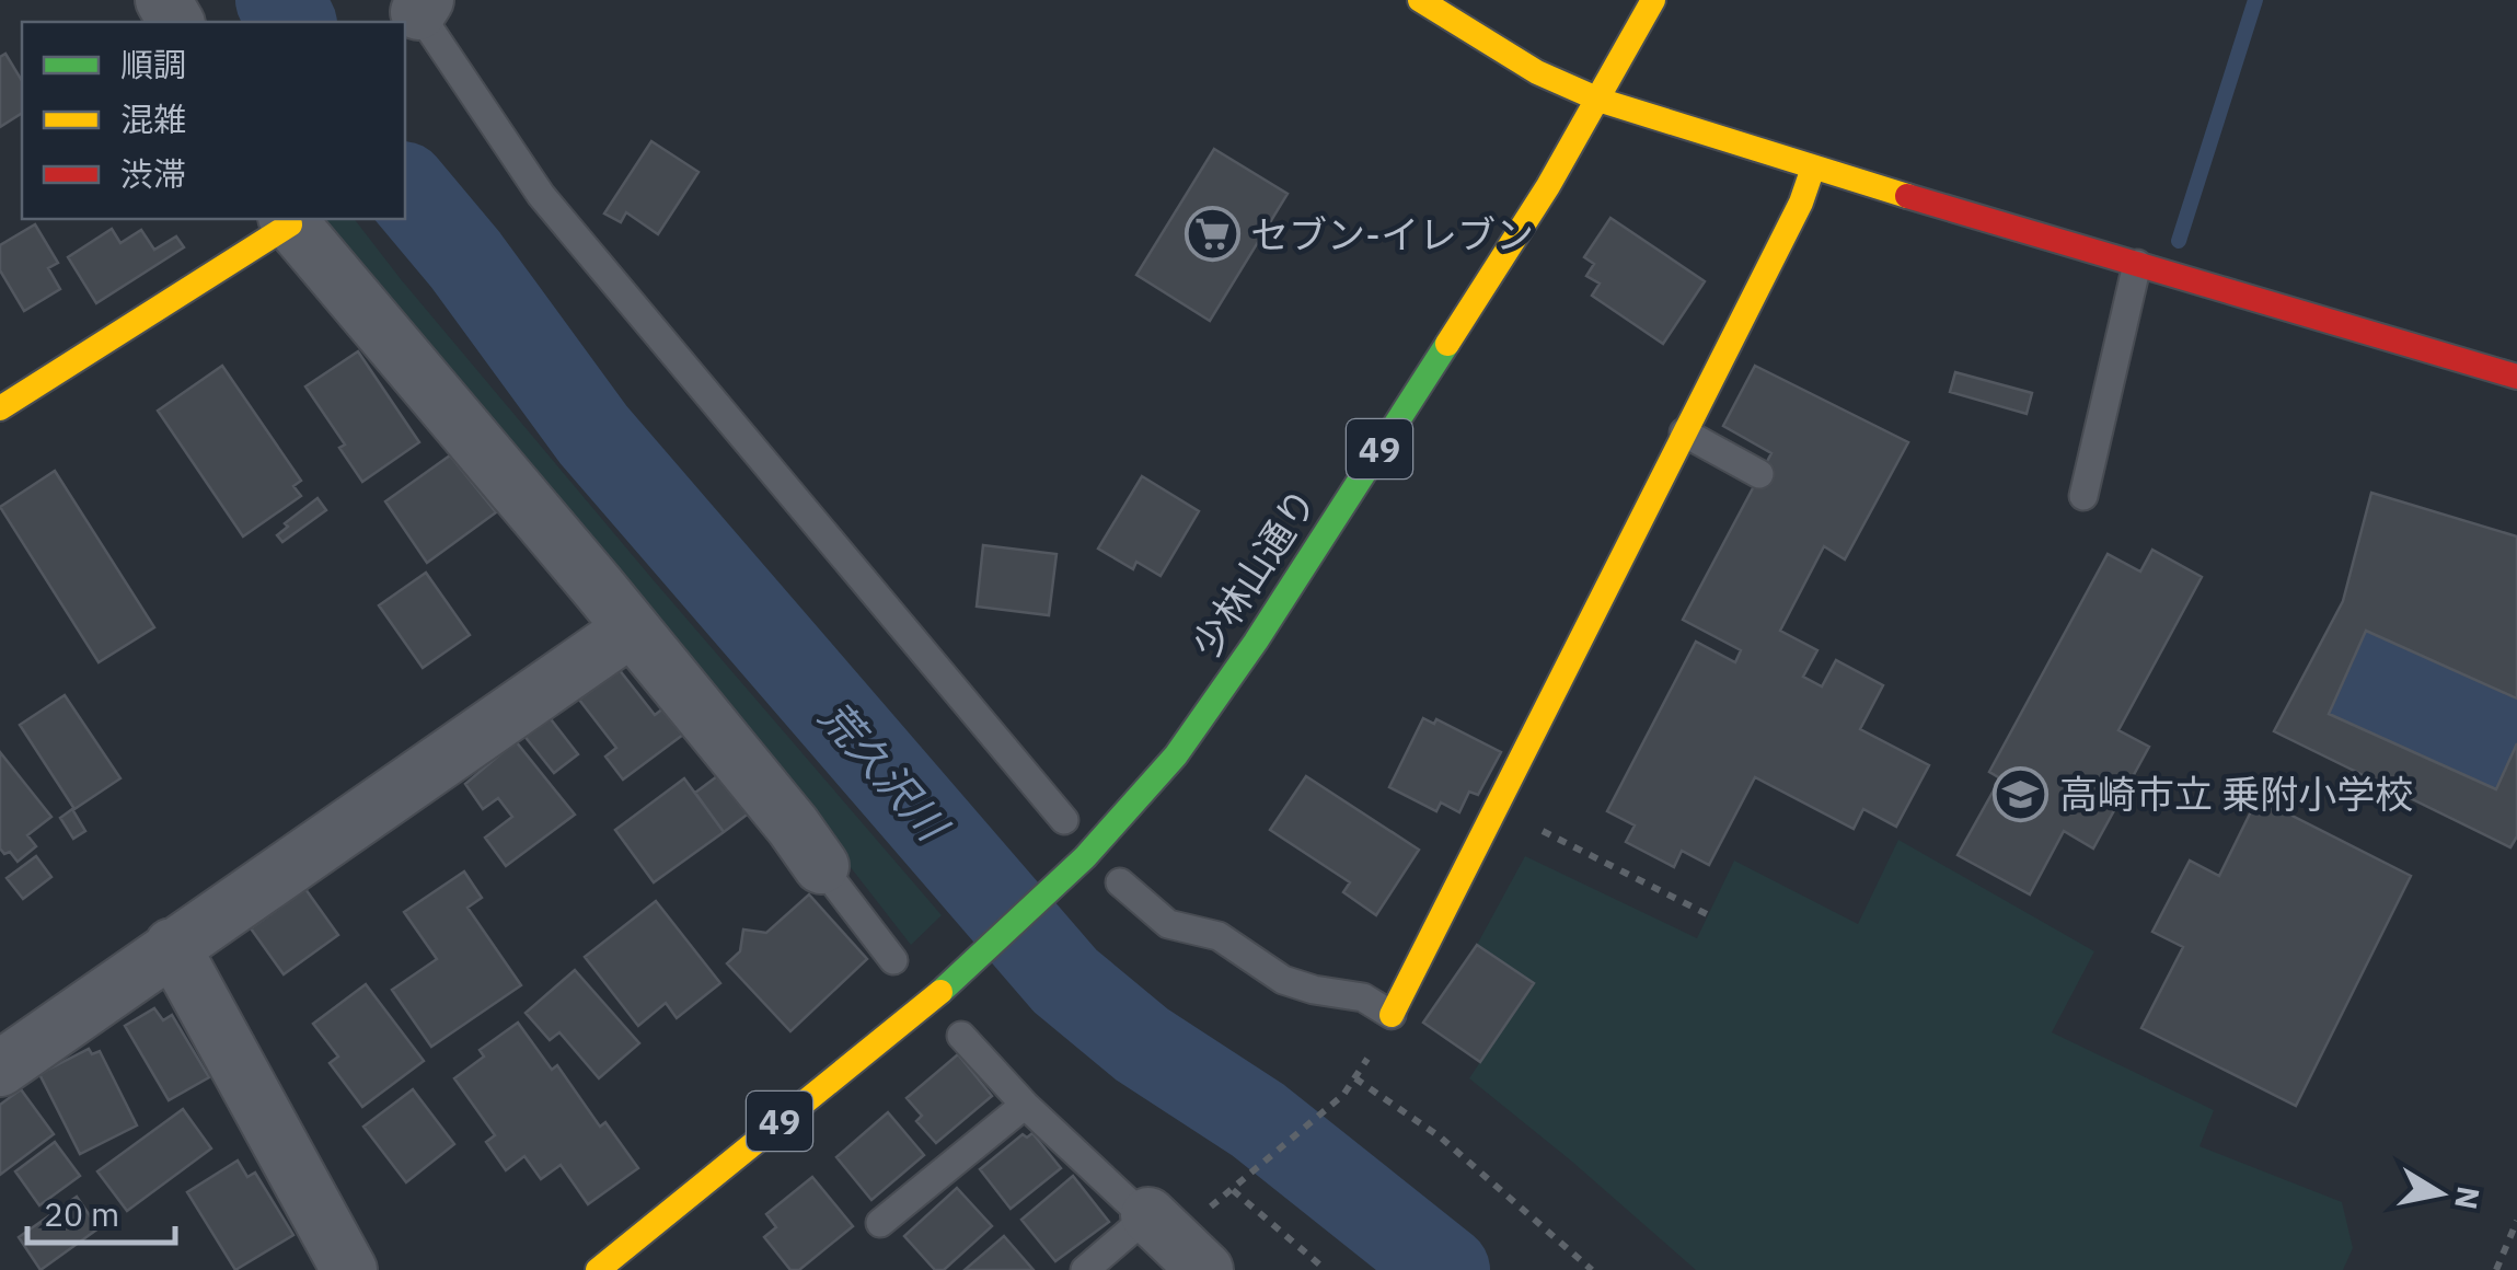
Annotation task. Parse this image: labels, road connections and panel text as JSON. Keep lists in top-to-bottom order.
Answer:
{
  "streets": {
    "street": ["49", "少林山通り"]
  },
  "water": ["荒久沢川"],
  "places": {
    "supermarket": ["セブン-イレブン"],
    "school or university": ["高崎市立 乗附小学校"]
  },
  "legend": ["順調", "混雑", "渋滞"],
  "scale_bar": "20 m",
  "north": "right"
}
